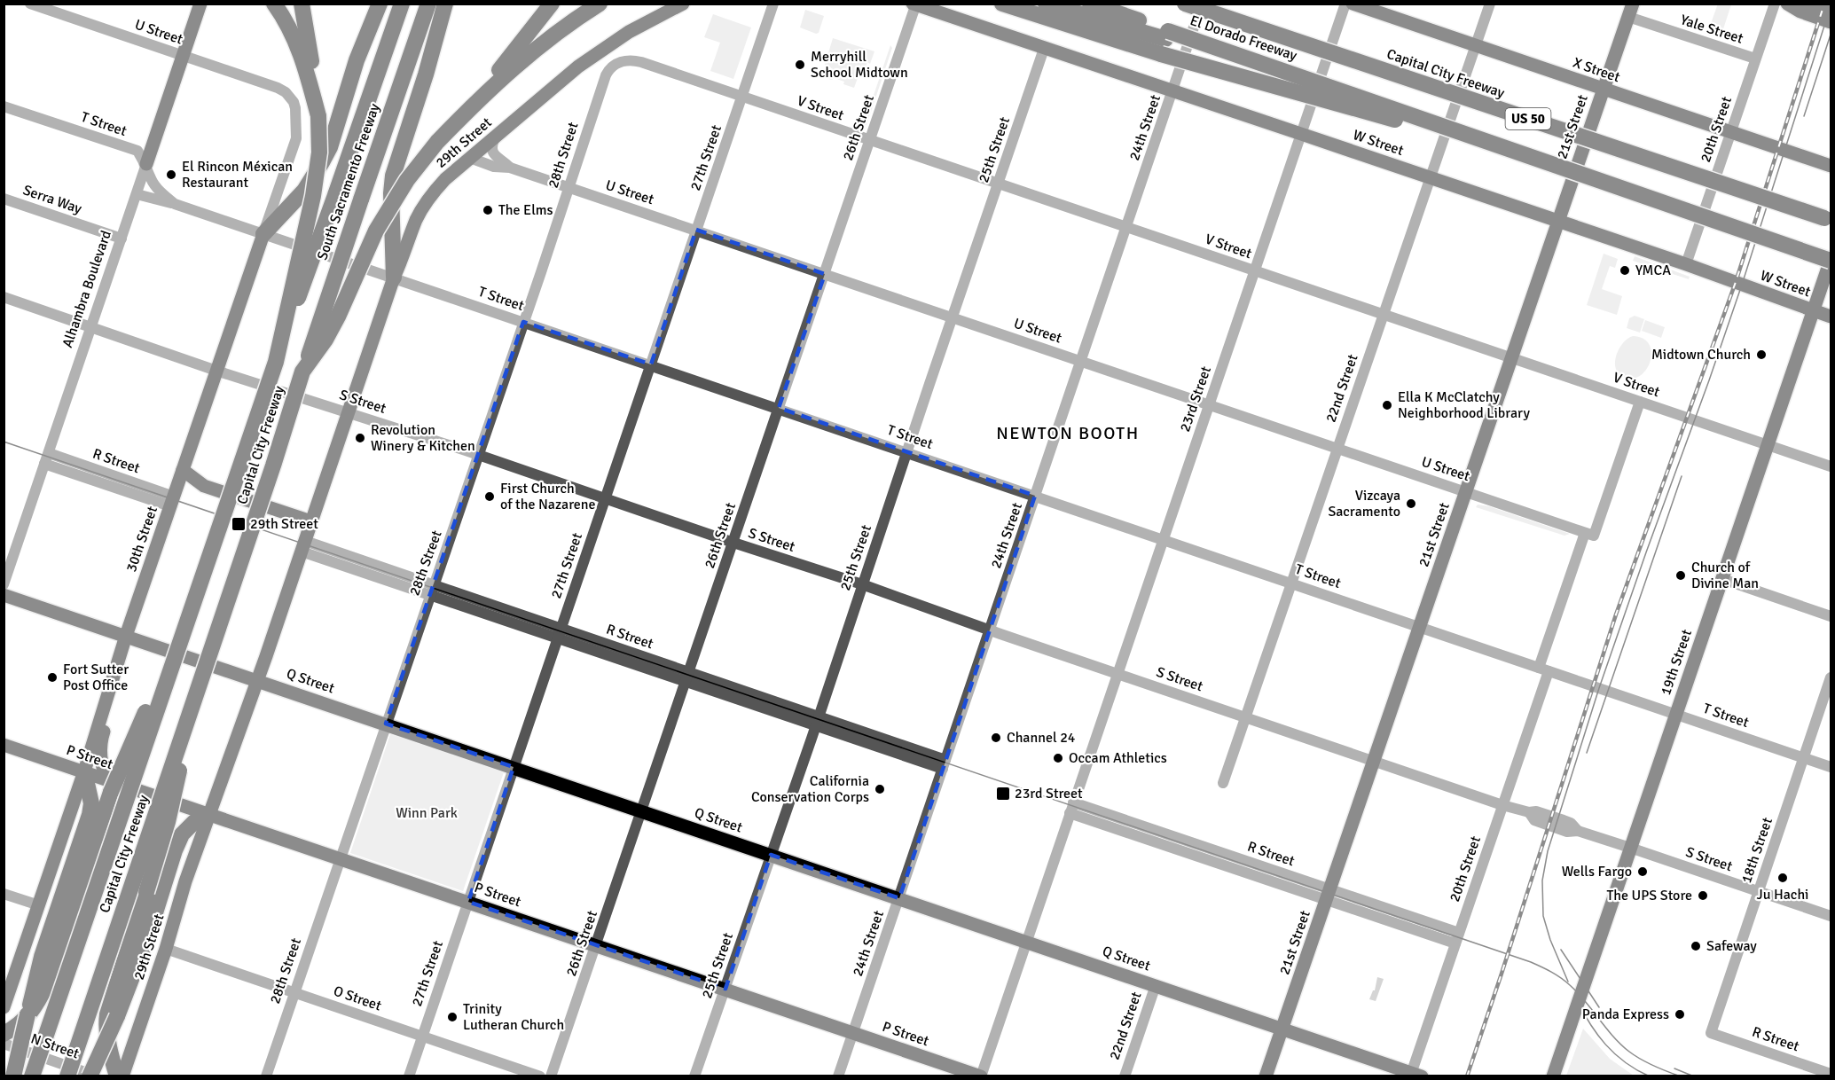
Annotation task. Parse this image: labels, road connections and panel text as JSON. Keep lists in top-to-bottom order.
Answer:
{
  "streets": {
    "highway": [
      "El Dorado Freeway",
      "Capital City Freeway",
      "US 50",
      "South Sacramento Freeway"
    ],
    "main road": [
      "X Street",
      "21st Street",
      "29th Street",
      "W Street",
      "Alhambra Boulevard",
      "30th Street",
      "19th Street",
      "Q Street",
      "P Street"
    ],
    "street": [
      "Yale Street",
      "U Street",
      "V Street",
      "T Street",
      "26th Street",
      "24th Street",
      "20th Street",
      "25th Street",
      "28th Street",
      "27th Street",
      "Serra Way",
      "22nd Street",
      "23rd Street",
      "S Street",
      "R Street",
      "18th Street",
      "O Street",
      "N Street"
    ]
  },
  "crossings": [
    ["Yale Street", "21st Street"],
    ["Yale Street", "20th Street"],
    ["U Street", "21st Street"],
    ["U Street", "26th Street"],
    ["U Street", "24th Street"],
    ["U Street", "20th Street"],
    ["U Street", "29th Street"],
    ["U Street", "25th Street"],
    ["U Street", "28th Street"],
    ["U Street", "27th Street"],
    ["U Street", "Alhambra Boulevard"],
    ["U Street", "22nd Street"],
    ["U Street", "23rd Street"],
    ["U Street", "30th Street"],
    ["El Dorado Freeway", "Capital City Freeway"],
    ["X Street", "21st Street"],
    ["X Street", "20th Street"],
    ["X Street", "22nd Street"],
    ["Capital City Freeway", "24th Street"],
    ["Capital City Freeway", "South Sacramento Freeway"],
    ["V Street", "21st Street"],
    ["V Street", "26th Street"],
    ["V Street", "24th Street"],
    ["V Street", "20th Street"],
    ["V Street", "25th Street"],
    ["V Street", "28th Street"],
    ["V Street", "27th Street"],
    ["V Street", "22nd Street"],
    ["V Street", "23rd Street"],
    ["V Street", "19th Street"],
    ["T Street", "21st Street"],
    ["T Street", "26th Street"],
    ["T Street", "24th Street"],
    ["T Street", "20th Street"],
    ["T Street", "29th Street"],
    ["T Street", "25th Street"],
    ["T Street", "28th Street"],
    ["T Street", "27th Street"],
    ["T Street", "Alhambra Boulevard"],
    ["T Street", "22nd Street"],
    ["T Street", "23rd Street"],
    ["T Street", "30th Street"],
    ["T Street", "19th Street"],
    ["T Street", "18th Street"],
    ["21st Street", "W Street"],
    ["21st Street", "S Street"],
    ["21st Street", "R Street"],
    ["21st Street", "Q Street"],
    ["26th Street", "W Street"],
    ["26th Street", "S Street"],
    ["26th Street", "R Street"],
    ["26th Street", "Q Street"],
    ["26th Street", "P Street"],
    ["24th Street", "W Street"],
    ["24th Street", "S Street"],
    ["24th Street", "R Street"],
    ["24th Street", "Q Street"],
    ["24th Street", "P Street"],
    ["20th Street", "W Street"],
    ["20th Street", "S Street"],
    ["20th Street", "R Street"],
    ["20th Street", "Q Street"],
    ["29th Street", "S Street"],
    ["29th Street", "R Street"],
    ["29th Street", "Q Street"],
    ["29th Street", "P Street"],
    ["29th Street", "O Street"],
    ["W Street", "25th Street"],
    ["W Street", "22nd Street"],
    ["W Street", "23rd Street"],
    ["W Street", "19th Street"],
    ["25th Street", "S Street"],
    ["25th Street", "R Street"],
    ["25th Street", "Q Street"],
    ["25th Street", "P Street"],
    ["28th Street", "S Street"],
    ["28th Street", "R Street"],
    ["28th Street", "Q Street"],
    ["28th Street", "P Street"],
    ["28th Street", "O Street"],
    ["27th Street", "S Street"],
    ["27th Street", "R Street"],
    ["27th Street", "Q Street"],
    ["27th Street", "P Street"],
    ["27th Street", "O Street"],
    ["Serra Way", "Alhambra Boulevard"],
    ["Alhambra Boulevard", "S Street"],
    ["Alhambra Boulevard", "R Street"],
    ["22nd Street", "S Street"],
    ["22nd Street", "Q Street"],
    ["23rd Street", "S Street"],
    ["23rd Street", "R Street"],
    ["23rd Street", "Q Street"],
    ["23rd Street", "P Street"],
    ["S Street", "30th Street"],
    ["S Street", "19th Street"],
    ["S Street", "18th Street"],
    ["R Street", "30th Street"],
    ["R Street", "18th Street"],
    ["30th Street", "Q Street"],
    ["30th Street", "P Street"]
  ],
  "districts": ["NEWTON BOOTH"],
  "parks": ["Winn Park"],
  "places": {
    "other": [
      "Merryhill School Midtown",
      "El Rincon Méxican Restaurant",
      "The Elms",
      "YMCA",
      "Midtown Church",
      "Ella K McClatchy Neighborhood Library",
      "Revolution Winery & Kitchen",
      "First Church of the Nazarene",
      "Vizcaya Sacramento",
      "Church of Divine Man",
      "Fort Sutter Post Office",
      "Channel 24",
      "Occam Athletics",
      "California Conservation Corps",
      "Wells Fargo",
      "Ju Hachi",
      "The UPS Store",
      "Safeway",
      "Panda Express",
      "Trinity Lutheran Church"
    ],
    "transit": ["29th Street", "23rd Street"]
  }
}
